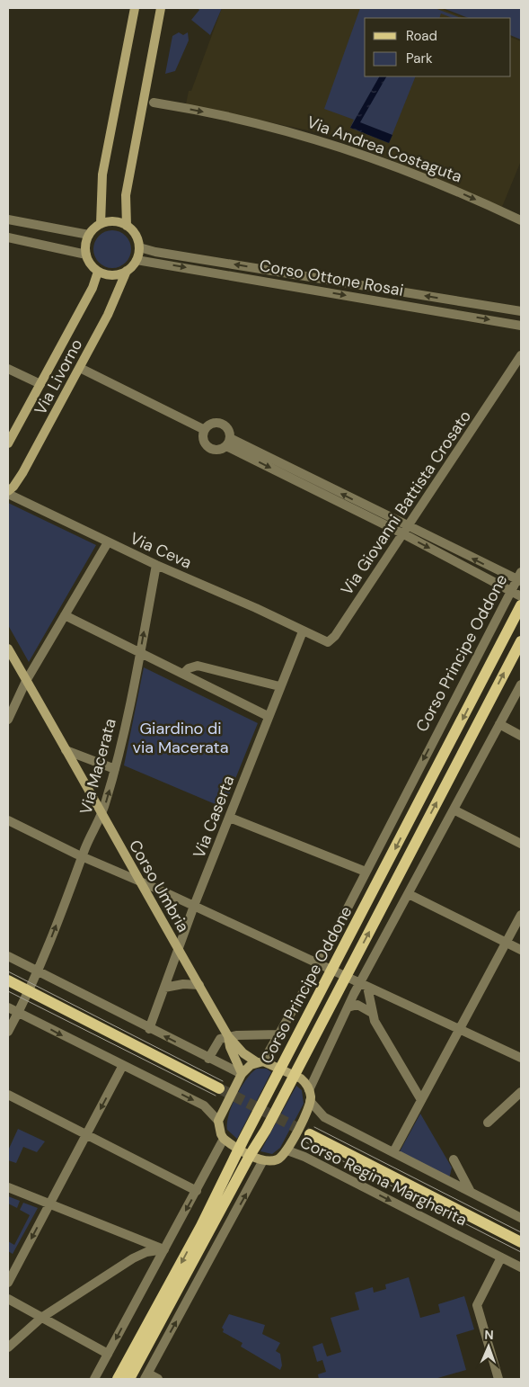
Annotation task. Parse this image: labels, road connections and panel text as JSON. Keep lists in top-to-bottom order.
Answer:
{
  "streets": {
    "main road": [
      "Via Livorno",
      "Corso Principe Oddone",
      "Corso Umbria",
      "Corso Regina Margherita"
    ],
    "street": [
      "Via Andrea Costaguta",
      "Corso Ottone Rosai",
      "Via Giovanni Battista Crosato",
      "Via Ceva",
      "Via Macerata",
      "Via Caserta"
    ]
  },
  "crossings": [
    ["Corso Ottone Rosai", "Via Livorno"],
    ["Via Livorno", "Via Ceva"],
    ["Via Giovanni Battista Crosato", "Via Ceva"],
    ["Via Giovanni Battista Crosato", "Via Caserta"],
    ["Via Ceva", "Via Macerata"],
    ["Via Ceva", "Via Caserta"],
    ["Corso Principe Oddone", "Corso Umbria"],
    ["Via Macerata", "Corso Umbria"],
    ["Via Caserta", "Corso Umbria"]
  ],
  "one_way": ["Via Andrea Costaguta", "Via Macerata"],
  "parks": ["Giardino di via Macerata"],
  "legend": ["Road", "Park"],
  "north": "top"
}
